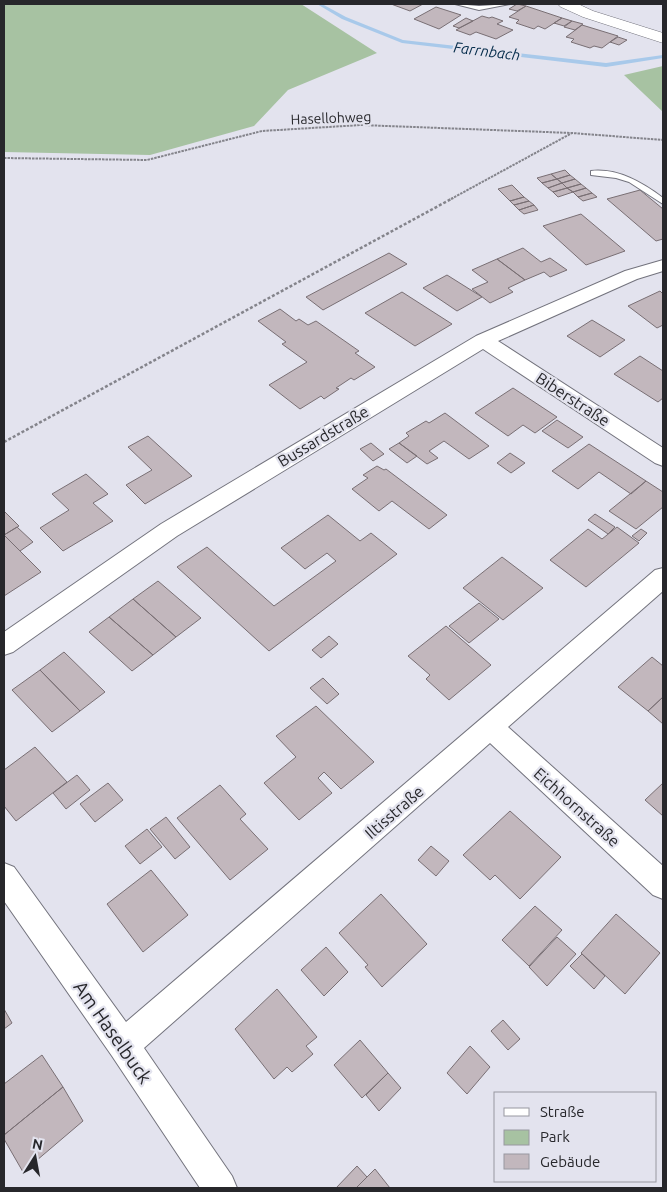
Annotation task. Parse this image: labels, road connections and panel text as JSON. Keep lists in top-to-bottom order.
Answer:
{
  "streets": {
    "street": [
      "Biberstraße",
      "Bussardstraße",
      "Eichhornstraße",
      "Iltisstraße",
      "Am Haselbuck"
    ],
    "path": ["Hasellohweg"]
  },
  "crossings": [
    ["Biberstraße", "Bussardstraße"],
    ["Eichhornstraße", "Iltisstraße"],
    ["Iltisstraße", "Am Haselbuck"]
  ],
  "water": ["Farrnbach"],
  "legend": ["Straße", "Park", "Gebäude"],
  "north": "top"
}
